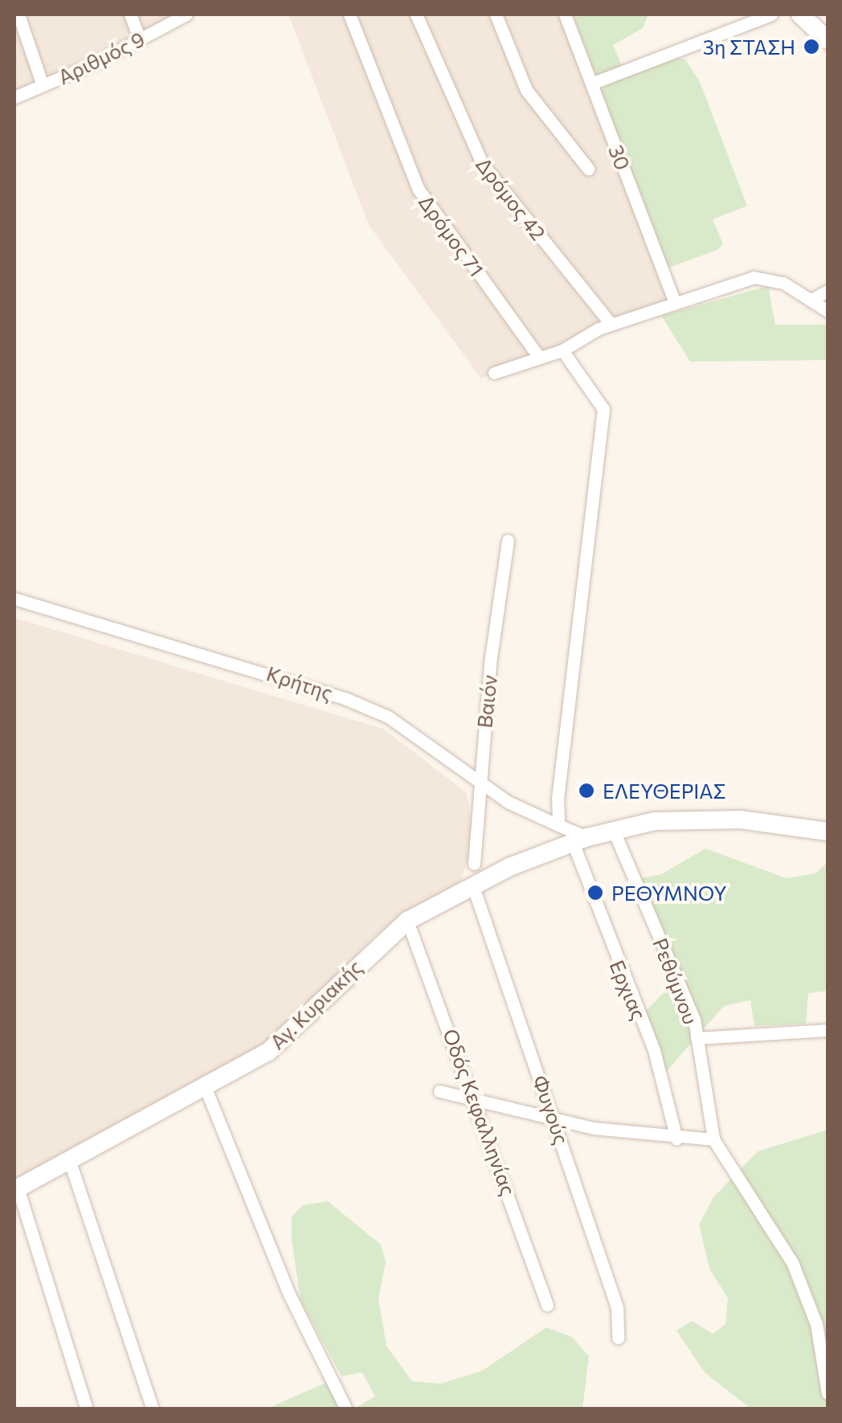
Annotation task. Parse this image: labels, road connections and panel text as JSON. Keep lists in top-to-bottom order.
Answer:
{
  "streets": {
    "street": [
      "Αριθμός 9",
      "30",
      "Δρόμος 42",
      "Δρόμος 71",
      "Κρήτης",
      "Βαιόν",
      "Ρεθύμνου",
      "Ερχιας",
      "Αγ. Κυριακής",
      "Φυγούς",
      "Οδός Κεφαλληνίας"
    ]
  },
  "crossings": [
    ["Κρήτης", "Βαιόν"],
    ["Κρήτης", "Ερχιας"],
    ["Κρήτης", "Αγ. Κυριακής"],
    ["Ρεθύμνου", "Αγ. Κυριακής"],
    ["Ερχιας", "Αγ. Κυριακής"],
    ["Αγ. Κυριακής", "Φυγούς"],
    ["Αγ. Κυριακής", "Οδός Κεφαλληνίας"]
  ],
  "places": ["3η ΣΤΑΣΗ", "ΕΛΕΥΘΕΡΙΑΣ", "ΡΕΘΥΜΝΟΥ"]
}
